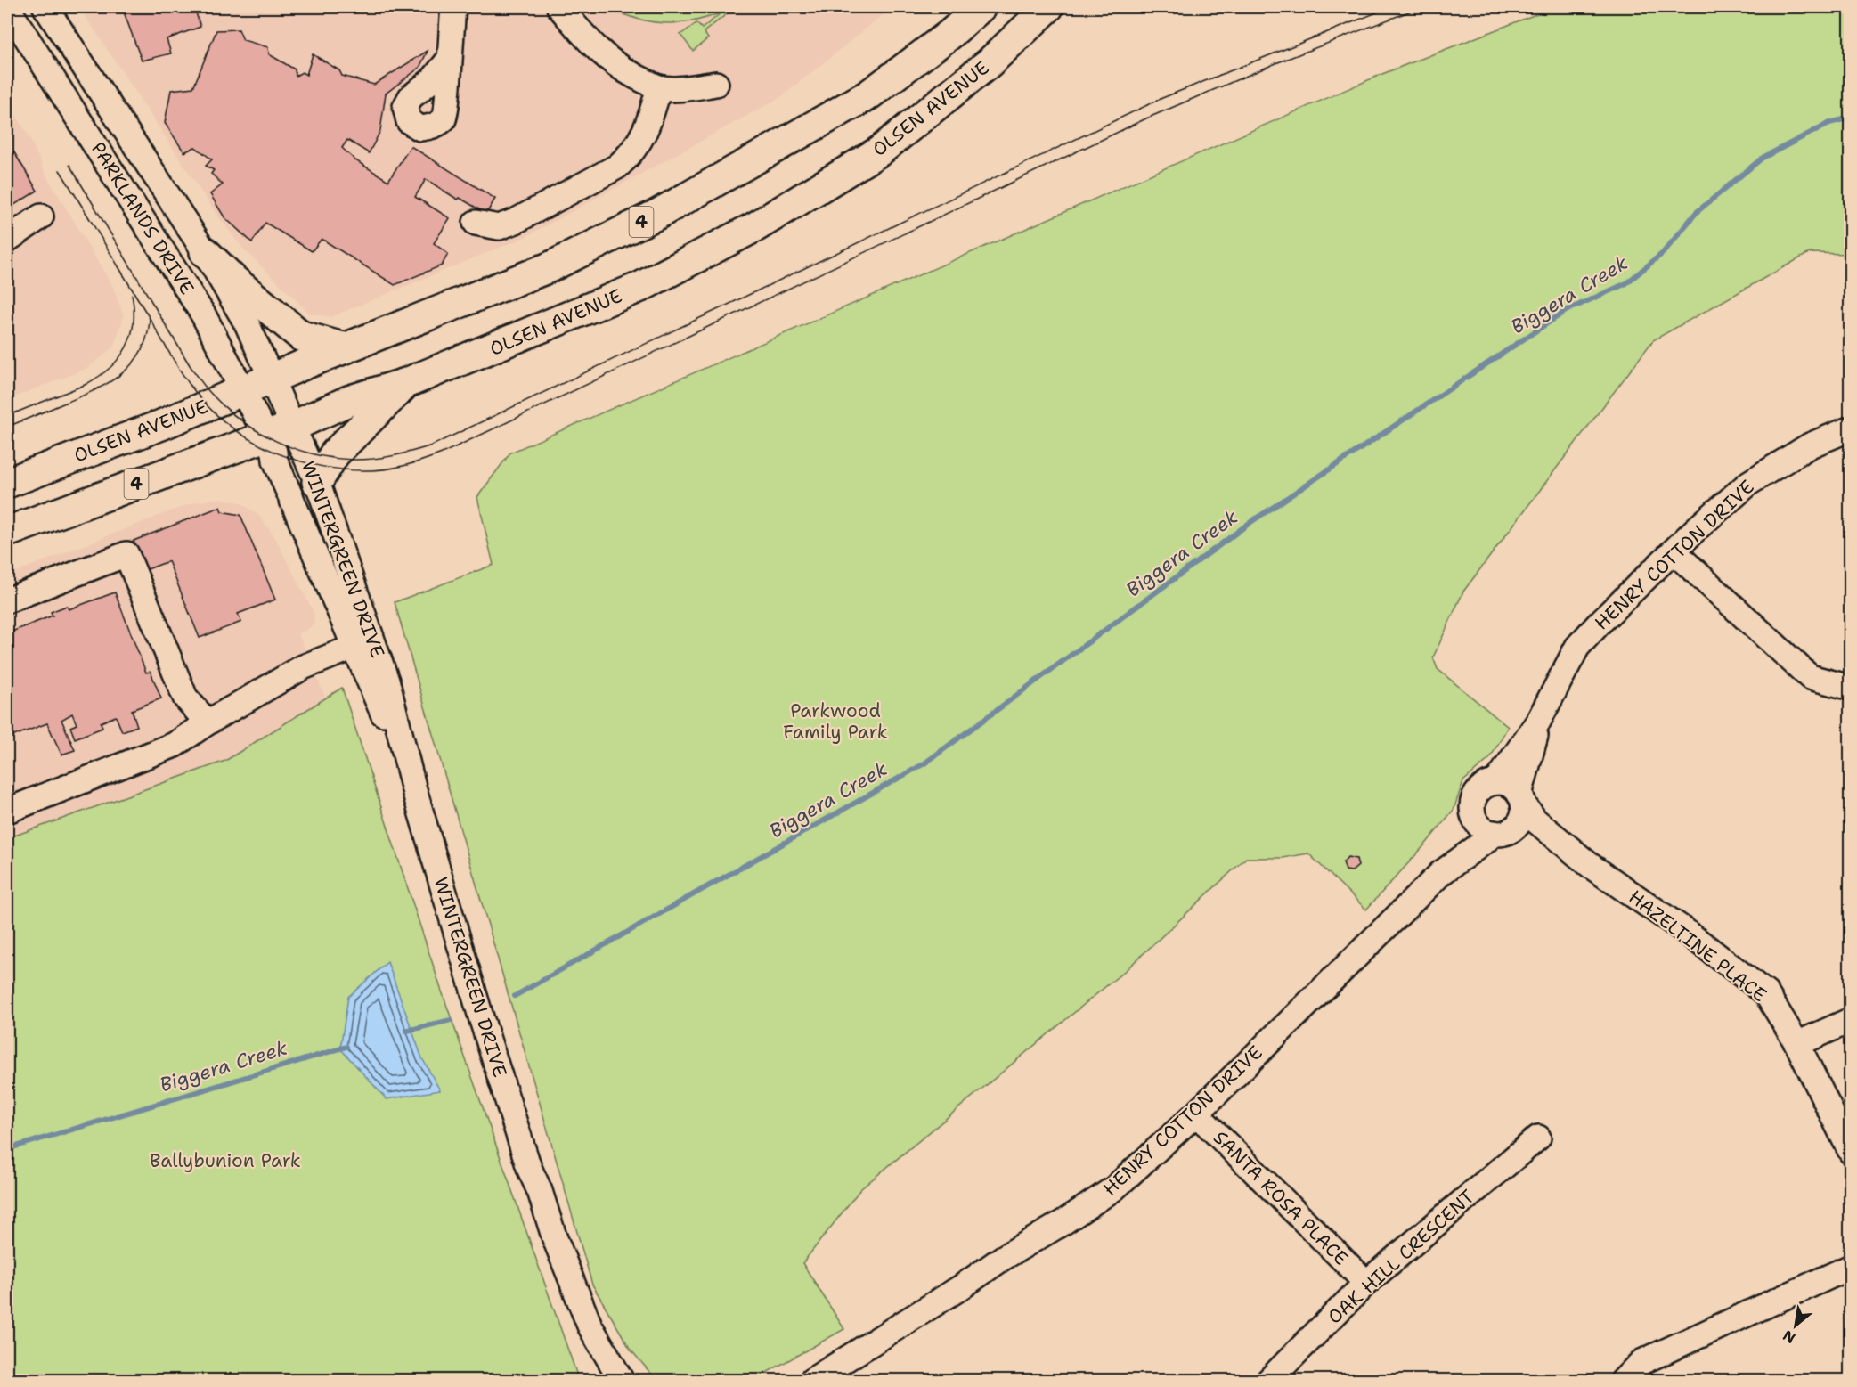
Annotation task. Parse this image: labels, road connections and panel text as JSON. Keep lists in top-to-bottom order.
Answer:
{
  "streets": {
    "main road": ["OLSEN AVENUE", "4"],
    "street": [
      "PARKLANDS DRIVE",
      "HENRY COTTON DRIVE",
      "WINTERGREEN DRIVE",
      "HAZELTINE PLACE",
      "SANTA ROSA PLACE",
      "OAK HILL CRESCENT"
    ]
  },
  "crossings": [
    ["OLSEN AVENUE", "PARKLANDS DRIVE"],
    ["OLSEN AVENUE", "WINTERGREEN DRIVE"],
    ["PARKLANDS DRIVE", "WINTERGREEN DRIVE"],
    ["HENRY COTTON DRIVE", "HAZELTINE PLACE"],
    ["HENRY COTTON DRIVE", "SANTA ROSA PLACE"],
    ["SANTA ROSA PLACE", "OAK HILL CRESCENT"]
  ],
  "water": ["Biggera Creek"],
  "parks": ["Parkwood Family Park", "Ballybunion Park"],
  "north": "bottom left"
}
